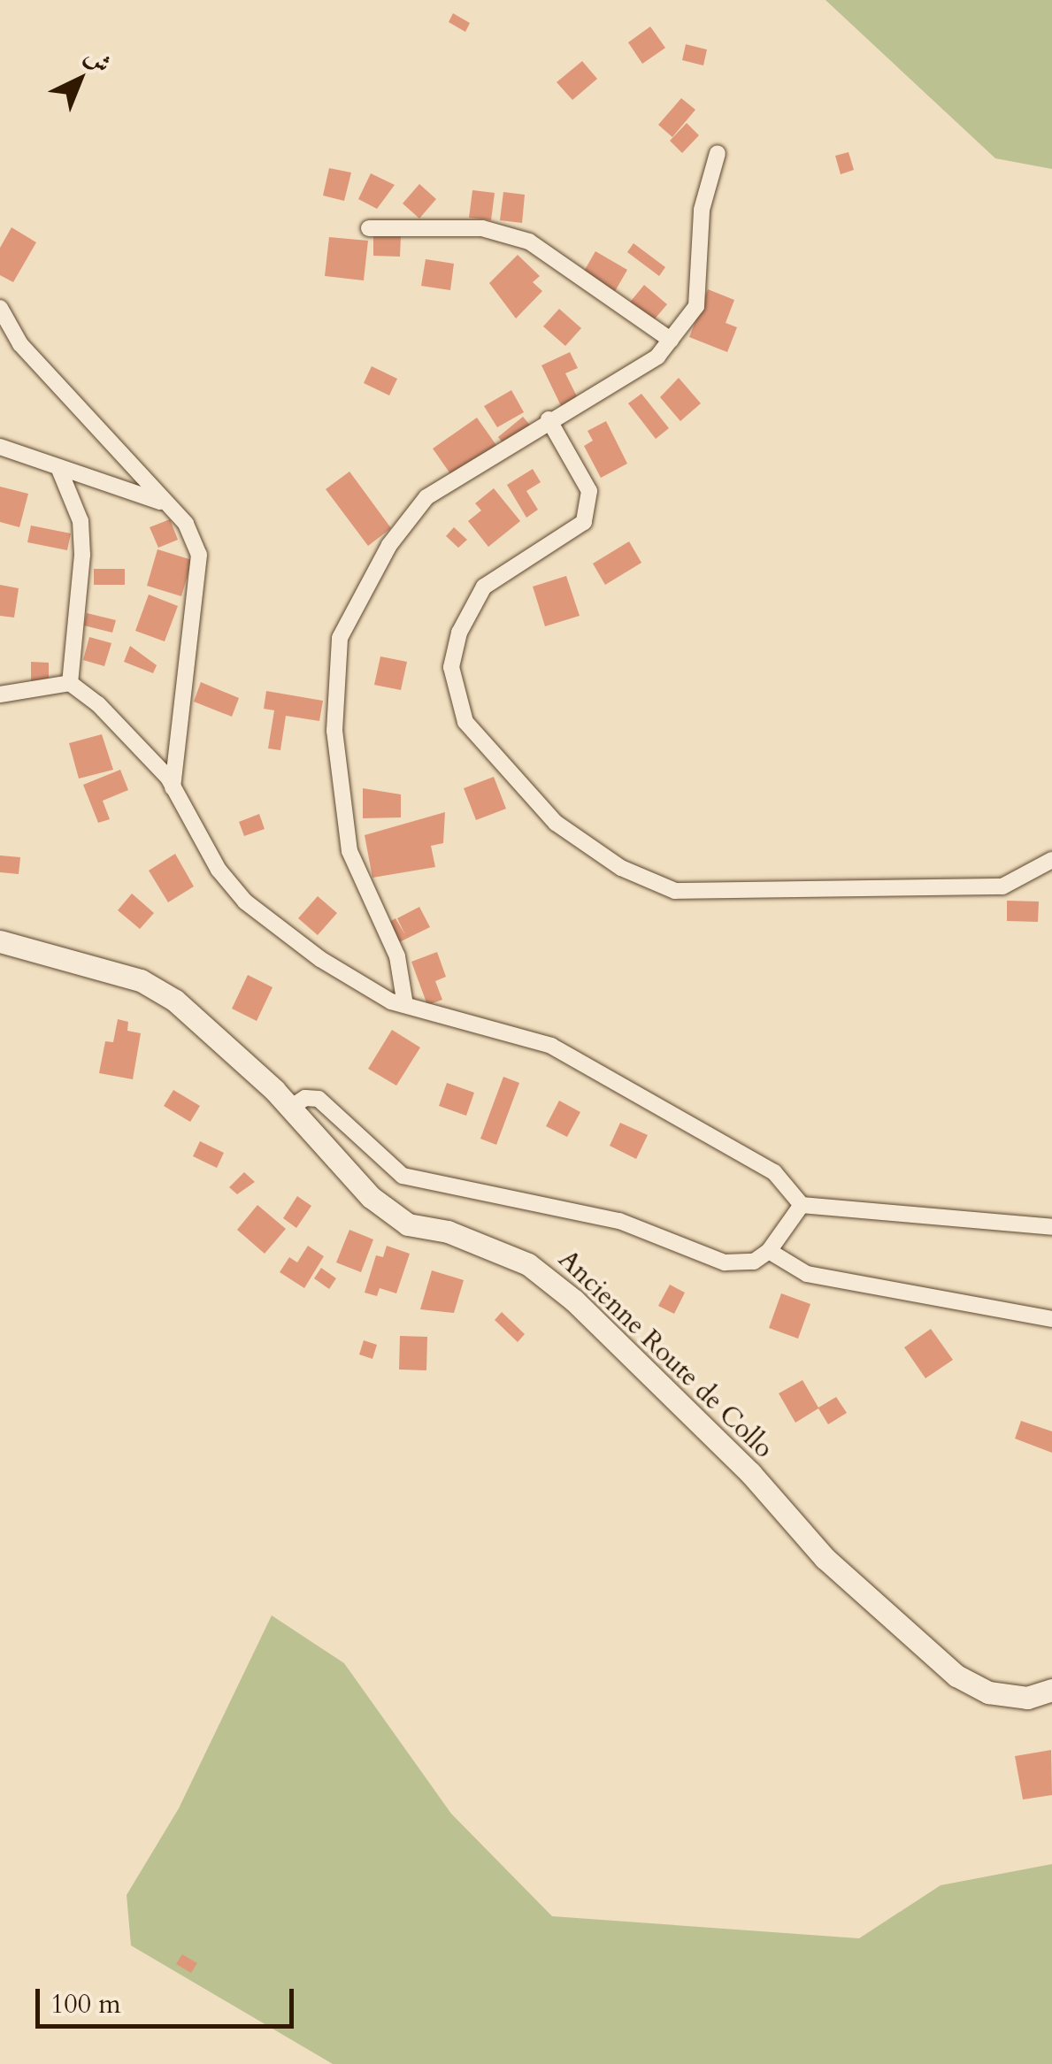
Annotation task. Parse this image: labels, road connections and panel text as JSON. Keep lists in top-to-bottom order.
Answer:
{
  "streets": {
    "main road": ["Ancienne Route de Collo"]
  },
  "scale_bar": "100 m",
  "north": "top right"
}
